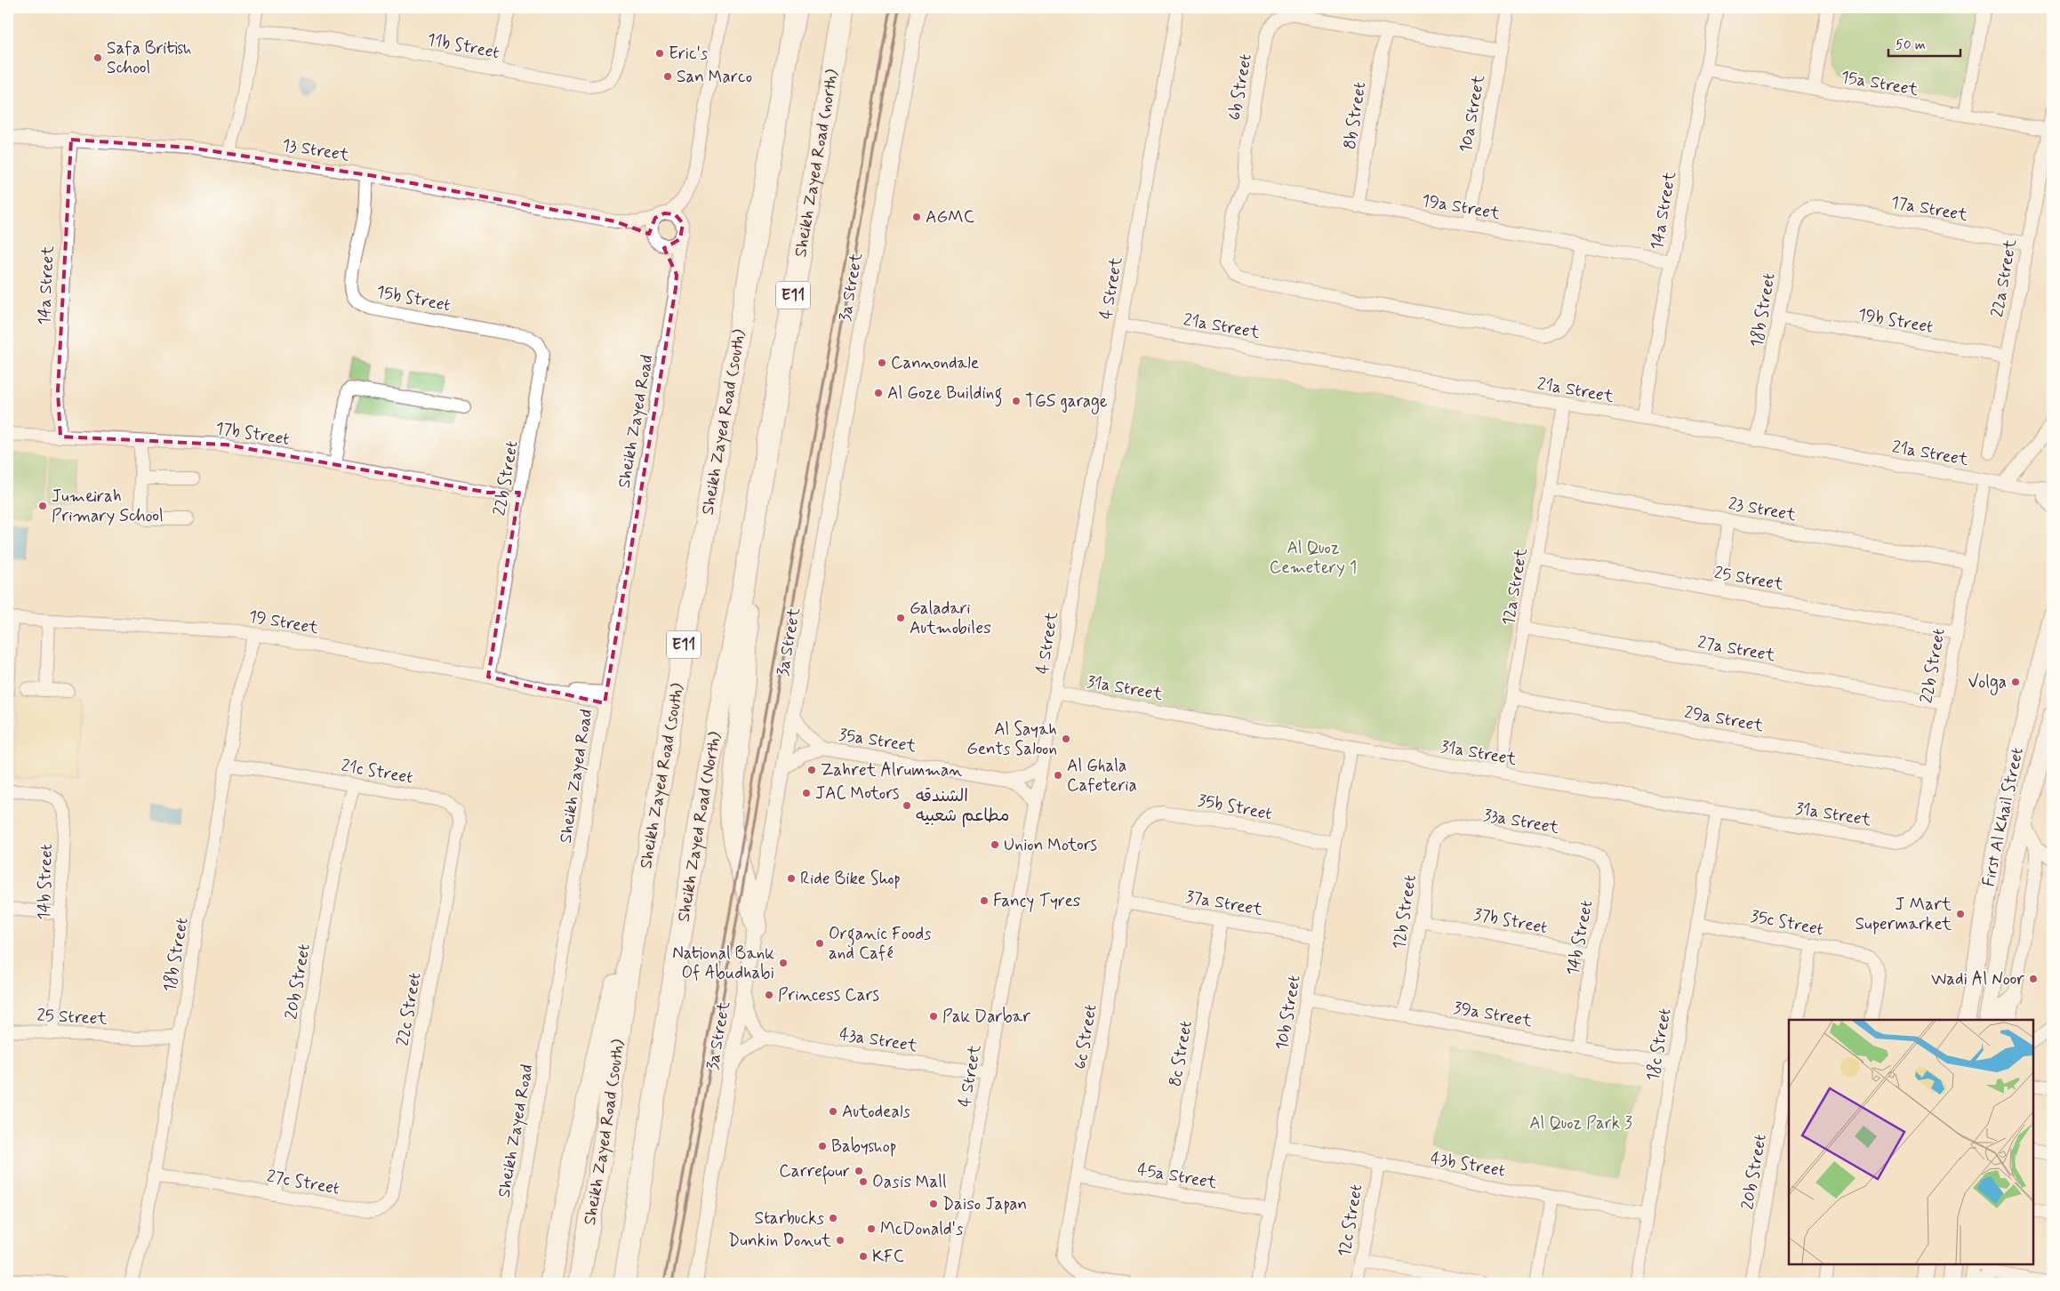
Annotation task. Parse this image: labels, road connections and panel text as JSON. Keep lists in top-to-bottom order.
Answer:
{
  "streets": {
    "highway": [
      "Sheikh Zayed Road (north)",
      "E11",
      "Sheikh Zayed Road (south)",
      "Sheikh Zayed Road (North)"
    ],
    "main road": ["First Al Khail Street"],
    "street": [
      "11b Street",
      "15a Street",
      "6b Street",
      "10a Street",
      "8b Street",
      "13 Street",
      "19a Street",
      "17a Street",
      "14a Street",
      "22a Street",
      "3a Street",
      "4 Street",
      "15b Street",
      "18b Street",
      "19b Street",
      "21a Street",
      "Sheikh Zayed Road",
      "17b Street",
      "22b Street",
      "23 Street",
      "25 Street",
      "12a Street",
      "19 Street",
      "27a Street",
      "31a Street",
      "29a Street",
      "35a Street",
      "21c Street",
      "35b Street",
      "33a Street",
      "14b Street",
      "37a Street",
      "12b Street",
      "37b Street",
      "35c Street",
      "20b Street",
      "22c Street",
      "10b Street",
      "39a Street",
      "6c Street",
      "43a Street",
      "18c Street",
      "8c Street",
      "43b Street",
      "45a Street",
      "27c Street",
      "12c Street"
    ]
  },
  "crossings": [
    ["15a Street", "14a Street"],
    ["15a Street", "22a Street"],
    ["6b Street", "8b Street"],
    ["6b Street", "19a Street"],
    ["10a Street", "19a Street"],
    ["8b Street", "19a Street"],
    ["13 Street", "14a Street"],
    ["13 Street", "15b Street"],
    ["Sheikh Zayed Road (north)", "Sheikh Zayed Road (North)"],
    ["19a Street", "14a Street"],
    ["17a Street", "22a Street"],
    ["17a Street", "18b Street"],
    ["14a Street", "21a Street"],
    ["14a Street", "17b Street"],
    ["22a Street", "19b Street"],
    ["3a Street", "35a Street"],
    ["4 Street", "21a Street"],
    ["4 Street", "31a Street"],
    ["4 Street", "35a Street"],
    ["4 Street", "43a Street"],
    ["15b Street", "22b Street"],
    ["18b Street", "19b Street"],
    ["18b Street", "21a Street"],
    ["18b Street", "25 Street"],
    ["18b Street", "19 Street"],
    ["18b Street", "21c Street"],
    ["18b Street", "27c Street"],
    ["21a Street", "22b Street"],
    ["21a Street", "12a Street"],
    ["Sheikh Zayed Road", "19 Street"],
    ["17b Street", "22b Street"],
    ["22b Street", "23 Street"],
    ["22b Street", "25 Street"],
    ["22b Street", "19 Street"],
    ["22b Street", "27a Street"],
    ["22b Street", "31a Street"],
    ["22b Street", "29a Street"],
    ["23 Street", "12a Street"],
    ["25 Street", "12a Street"],
    ["25 Street", "14b Street"],
    ["12a Street", "27a Street"],
    ["12a Street", "31a Street"],
    ["12a Street", "29a Street"],
    ["31a Street", "10b Street"],
    ["31a Street", "18c Street"],
    ["21c Street", "20b Street"],
    ["21c Street", "22c Street"],
    ["35b Street", "10b Street"],
    ["35b Street", "6c Street"],
    ["33a Street", "14b Street"],
    ["33a Street", "12b Street"],
    ["14b Street", "37b Street"],
    ["14b Street", "39a Street"],
    ["37a Street", "10b Street"],
    ["37a Street", "6c Street"],
    ["37a Street", "8c Street"],
    ["12b Street", "37b Street"],
    ["12b Street", "39a Street"],
    ["35c Street", "18c Street"],
    ["20b Street", "27c Street"],
    ["22c Street", "27c Street"],
    ["10b Street", "39a Street"],
    ["10b Street", "43b Street"],
    ["10b Street", "45a Street"],
    ["39a Street", "18c Street"],
    ["6c Street", "45a Street"],
    ["18c Street", "43b Street"],
    ["8c Street", "45a Street"],
    ["43b Street", "12c Street"]
  ],
  "parks": ["Al Quoz Cemetery 1", "Al Quoz Park 3"],
  "places": [
    "Eric's",
    "Safa British School",
    "San Marco",
    "AGMC",
    "Cannondale",
    "Al Goze Building",
    "TGS garage",
    "Jumeirah Primary School",
    "Galadari Autmobiles",
    "Volga",
    "Al Sayah Gents Saloon",
    "Zahret Alrumman",
    "Al Ghala Cafeteria",
    "JAC Motors",
    "الشندقه مطاعم شعبيه",
    "Union Motors",
    "Ride Bike Shop",
    "Fancy Tyres",
    "J Mart Supermarket",
    "Organic Foods and Café",
    "National Bank Of Abudhabi",
    "Wadi Al Noor",
    "Princess Cars",
    "Pak Darbar",
    "Autodeals",
    "Babyshop",
    "Carrefour",
    "Oasis Mall",
    "Daiso Japan",
    "Starbucks",
    "McDonald's",
    "Dunkin Donut",
    "KFC"
  ],
  "scale_bar": "50 m"
}
